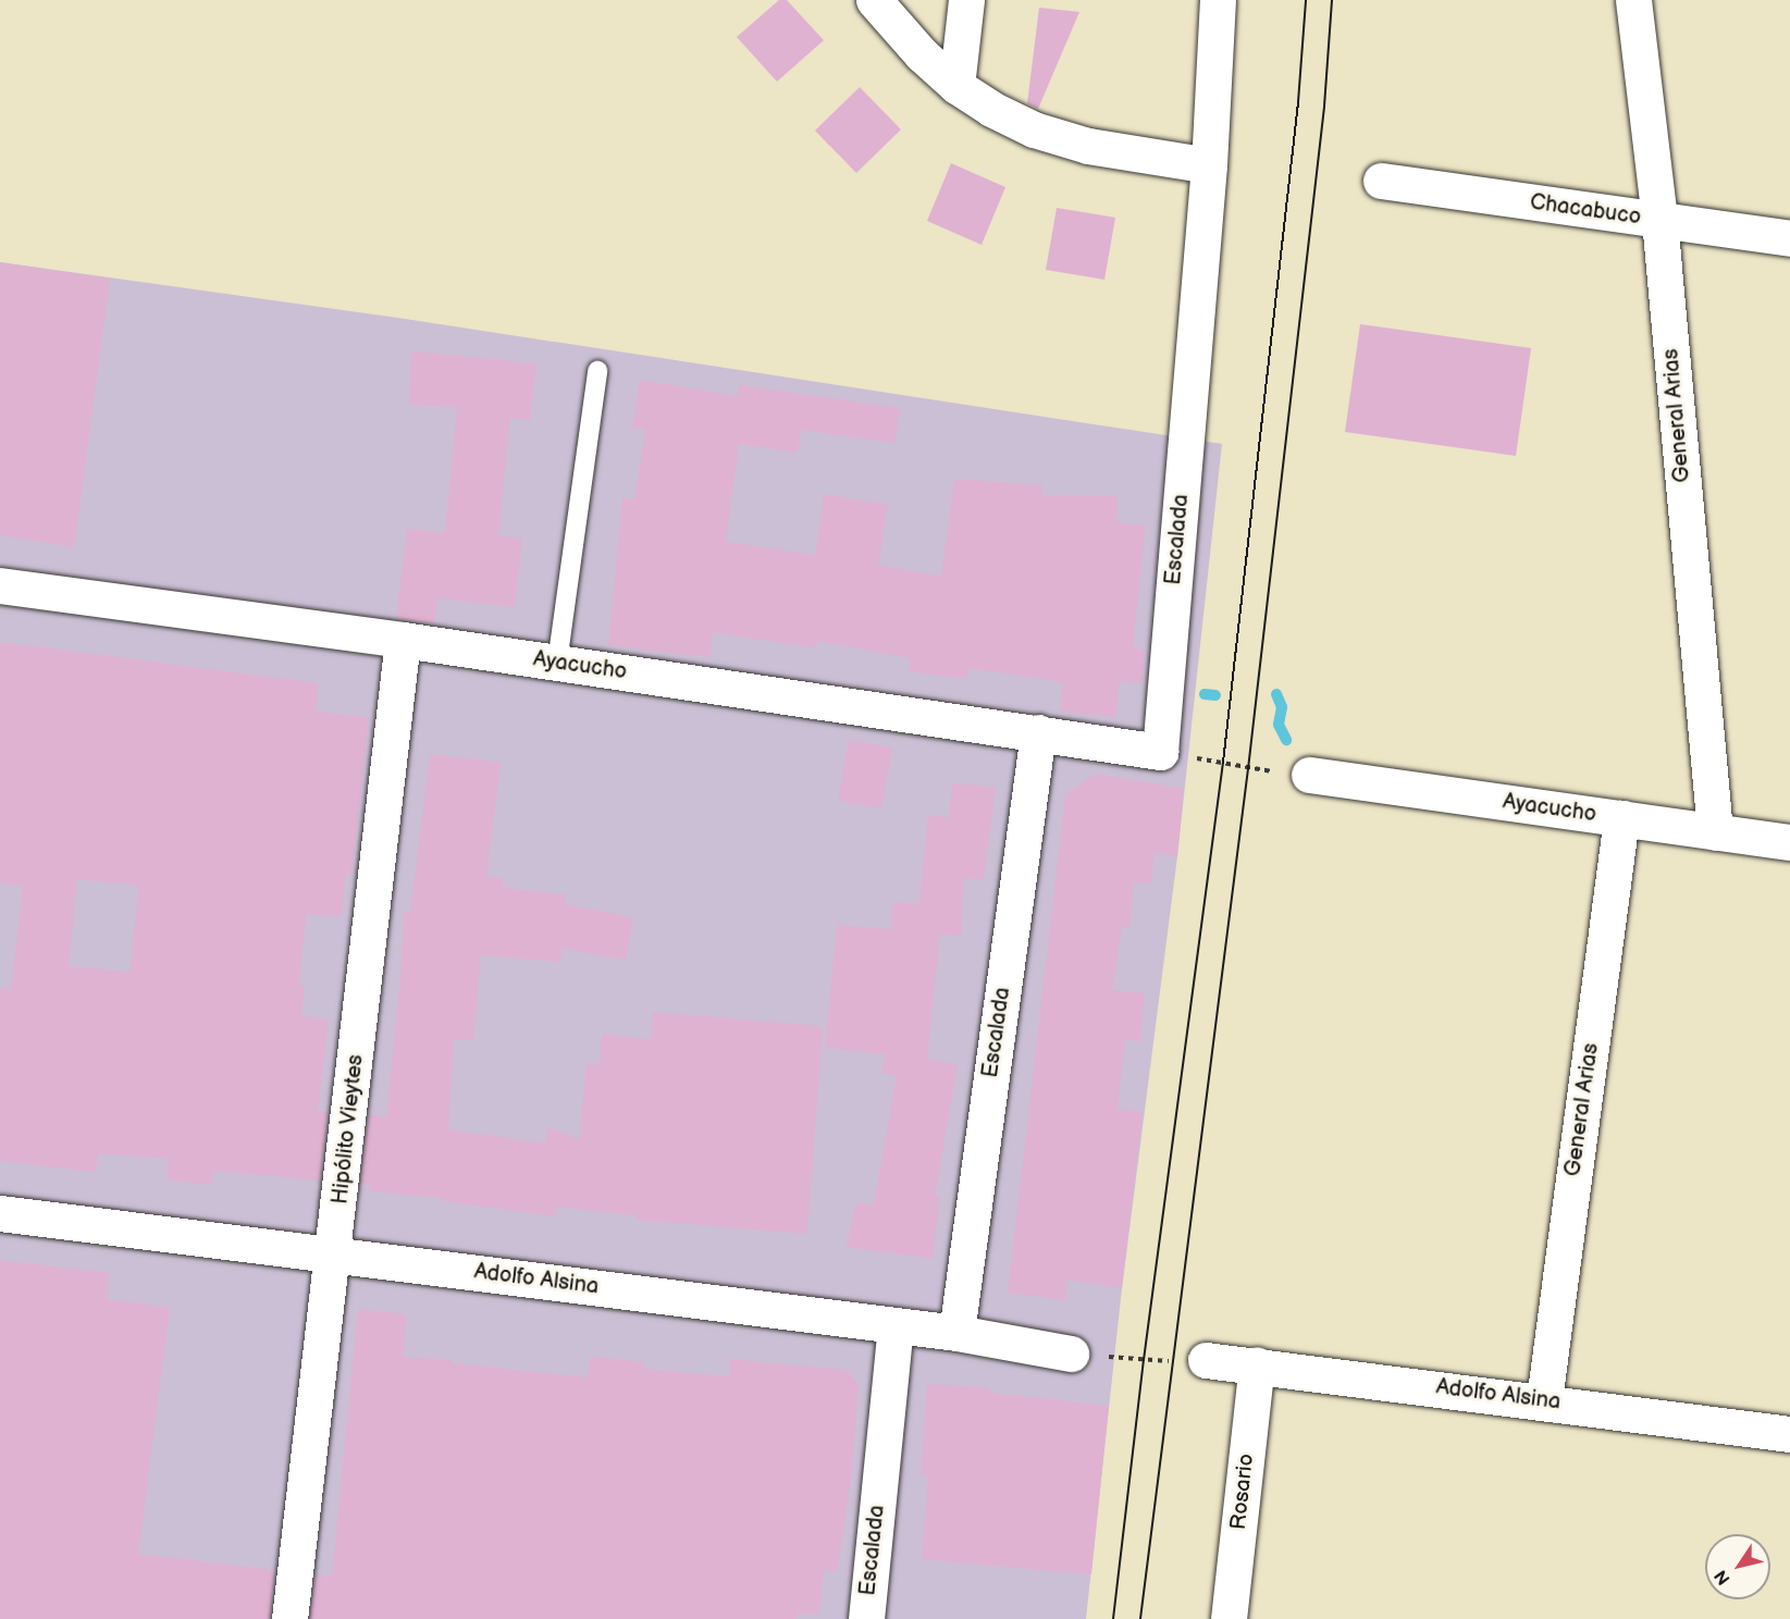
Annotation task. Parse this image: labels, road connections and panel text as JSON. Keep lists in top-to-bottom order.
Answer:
{
  "streets": {
    "street": [
      "Chacabuco",
      "General Arias",
      "Escalada",
      "Ayacucho",
      "Hipólito Vieytes",
      "Adolfo Alsina",
      "Rosario"
    ]
  },
  "crossings": [
    ["Chacabuco", "General Arias"],
    ["General Arias", "Ayacucho"],
    ["General Arias", "Adolfo Alsina"],
    ["Escalada", "Ayacucho"],
    ["Escalada", "Adolfo Alsina"],
    ["Ayacucho", "Hipólito Vieytes"],
    ["Hipólito Vieytes", "Adolfo Alsina"],
    ["Adolfo Alsina", "Rosario"]
  ],
  "north": "bottom left"
}
